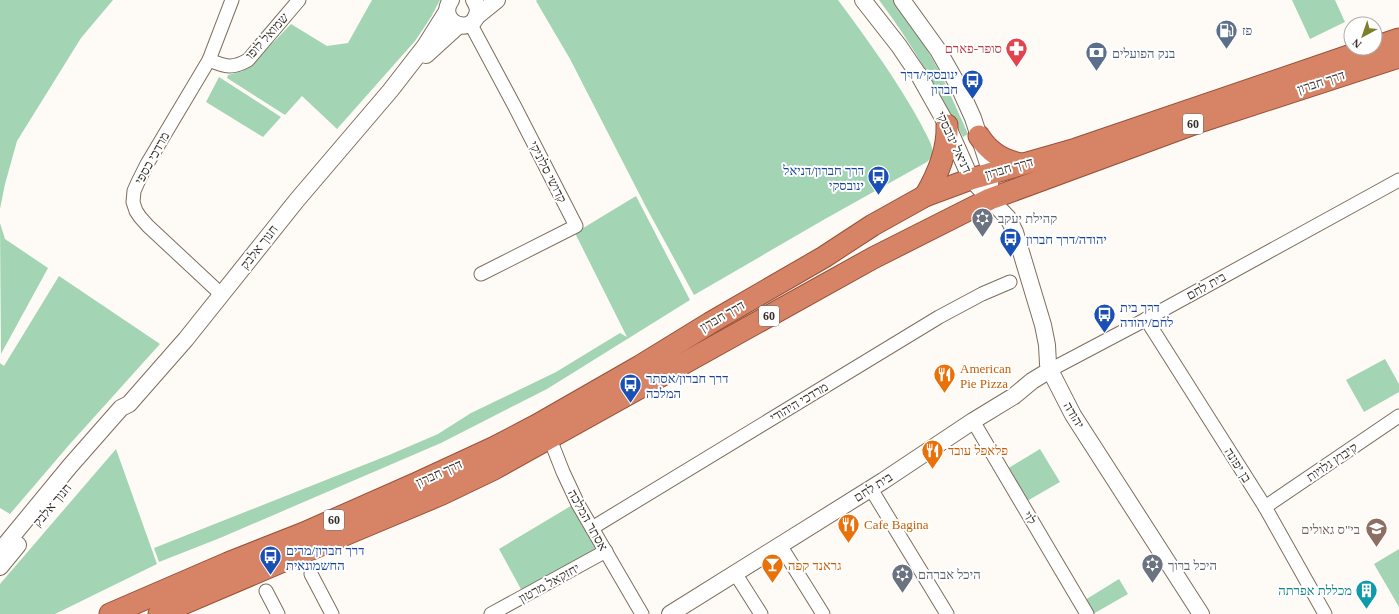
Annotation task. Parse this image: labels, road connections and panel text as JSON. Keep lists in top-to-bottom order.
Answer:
{
  "streets": {
    "highway": ["דרך חברון", "60"],
    "street": [
      "שמואל לופו",
      "דניאל ינובסקי",
      "מרדכי כספי",
      "קדושי סלוניקי",
      "חנוך אלבק",
      "בית לחם",
      "מרדכי היהודי",
      "יהודה",
      "קיבוץ גלויות",
      "בן יפונה",
      "לוי",
      "אסתר המלכה",
      "יחזקאל מרטון"
    ]
  },
  "crossings": [
    ["שמואל לופו", "מרדכי כספי"],
    ["דרך חברון", "דניאל ינובסקי"],
    ["דרך חברון", "יהודה"],
    ["דרך חברון", "אסתר המלכה"],
    ["דניאל ינובסקי", "יהודה"],
    ["מרדכי כספי", "חנוך אלבק"],
    ["קדושי סלוניקי", "חנוך אלבק"],
    ["בית לחם", "יהודה"],
    ["בית לחם", "בן יפונה"],
    ["בית לחם", "לוי"],
    ["מרדכי היהודי", "אסתר המלכה"],
    ["קיבוץ גלויות", "בן יפונה"],
    ["אסתר המלכה", "יחזקאל מרטון"]
  ],
  "places": {
    "fuel station": ["פז"],
    "pharmacy": ["סופר-פארם"],
    "bank": ["בנק הפועלים"],
    "bus stop": [
      "ינובסקי/דרך חברון",
      "דרך חברון/דניאל ינובסקי",
      "יהודה/דרך חברון",
      "דרך בית לחם/יהודה",
      "דרך חברון/אסתר המלכה",
      "דרך חברון/מרים החשמונאית"
    ],
    "synagogue": ["קהילת יעקב", "היכל ברוך", "היכל אברהם"],
    "restaurant": ["American Pie Pizza", "פלאפל עובד", "Cafe Bagina"],
    "school or university": ["בי\"ס גאולים"],
    "bar": ["גראנד קפה"],
    "building": ["מכללת אפרתה"]
  },
  "north": "bottom left"
}
